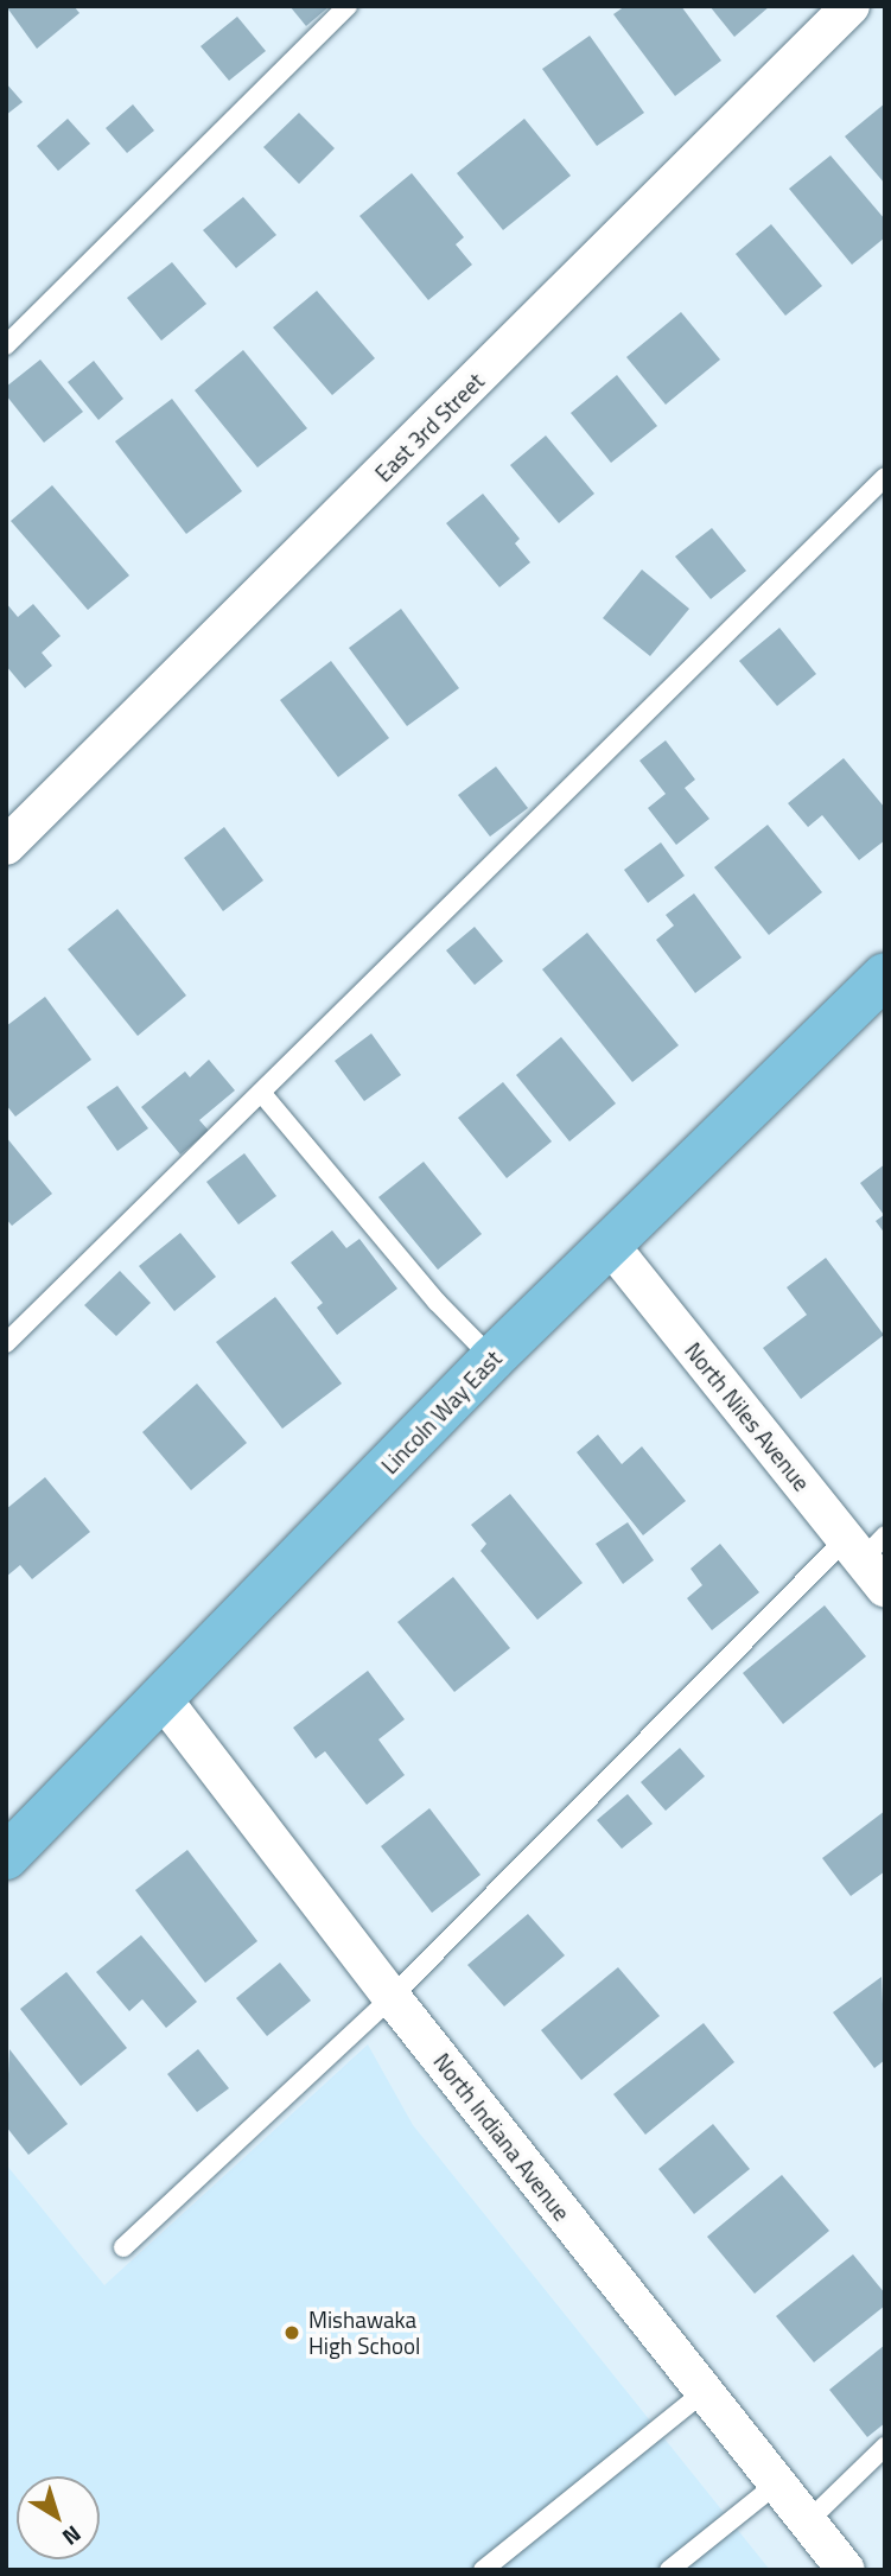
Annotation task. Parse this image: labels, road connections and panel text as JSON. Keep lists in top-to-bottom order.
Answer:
{
  "streets": {
    "main road": ["Lincoln Way East"],
    "street": ["East 3rd Street", "North Niles Avenue", "North Indiana Avenue"]
  },
  "crossings": [
    ["Lincoln Way East", "North Niles Avenue"],
    ["Lincoln Way East", "North Indiana Avenue"]
  ],
  "places": ["Mishawaka High School"],
  "north": "bottom right"
}
